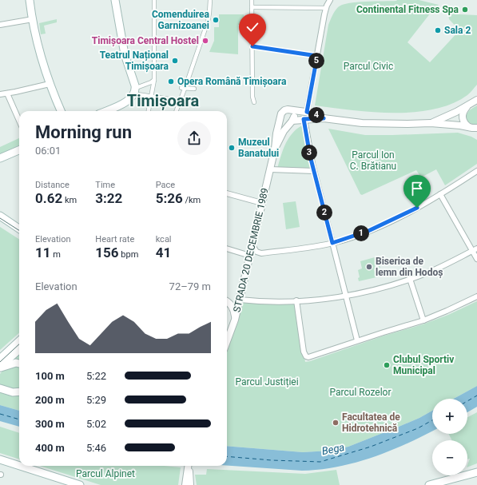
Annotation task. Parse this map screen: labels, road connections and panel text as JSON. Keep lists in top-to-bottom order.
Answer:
{
  "streets": {
    "street": ["STRADA 20 DECEMBRIE 1989"]
  },
  "districts": ["Timișoara"],
  "water": ["Bega"],
  "parks": [
    "Parcul Civic",
    "Parcul Ion C. Brătianu",
    "Parcul Justiției",
    "Parcul Rozelor",
    "Parcul Alpinet"
  ],
  "places": [
    "Continental Fitness Spa",
    "Comenduirea Garnizoanei",
    "Sala 2",
    "Timișoara Central Hostel",
    "Teatrul Național Timișoara",
    "Opera Română Timișoara",
    "Muzeul Banatului",
    "Biserica de lemn din Hodoș",
    "Clubul Sportiv Municipal",
    "Facultatea de Hidrotehnică"
  ],
  "page": {
    "pins": [
      "5",
      "4",
      "3",
      "2",
      "1"
    ],
    "heading": ["Morning run", "06:01"],
    "stats": [
      ["Distance", "0.62 km"],
      ["Time", "3:22"],
      ["Pace", "5:26 /km"],
      ["Elevation", "11 m"],
      ["Heart rate", "156 bpm"],
      ["kcal", "41"]
    ],
    "chart": ["Elevation", "72–79 m"],
    "list": [
      {
        "name": "100 m",
        "note": "5:22"
      },
      {
        "name": "200 m",
        "note": "5:29"
      },
      {
        "name": "300 m",
        "note": "5:02"
      },
      {
        "name": "400 m",
        "note": "5:46"
      }
    ],
    "map_buttons": ["+", "−"]
  }
}
